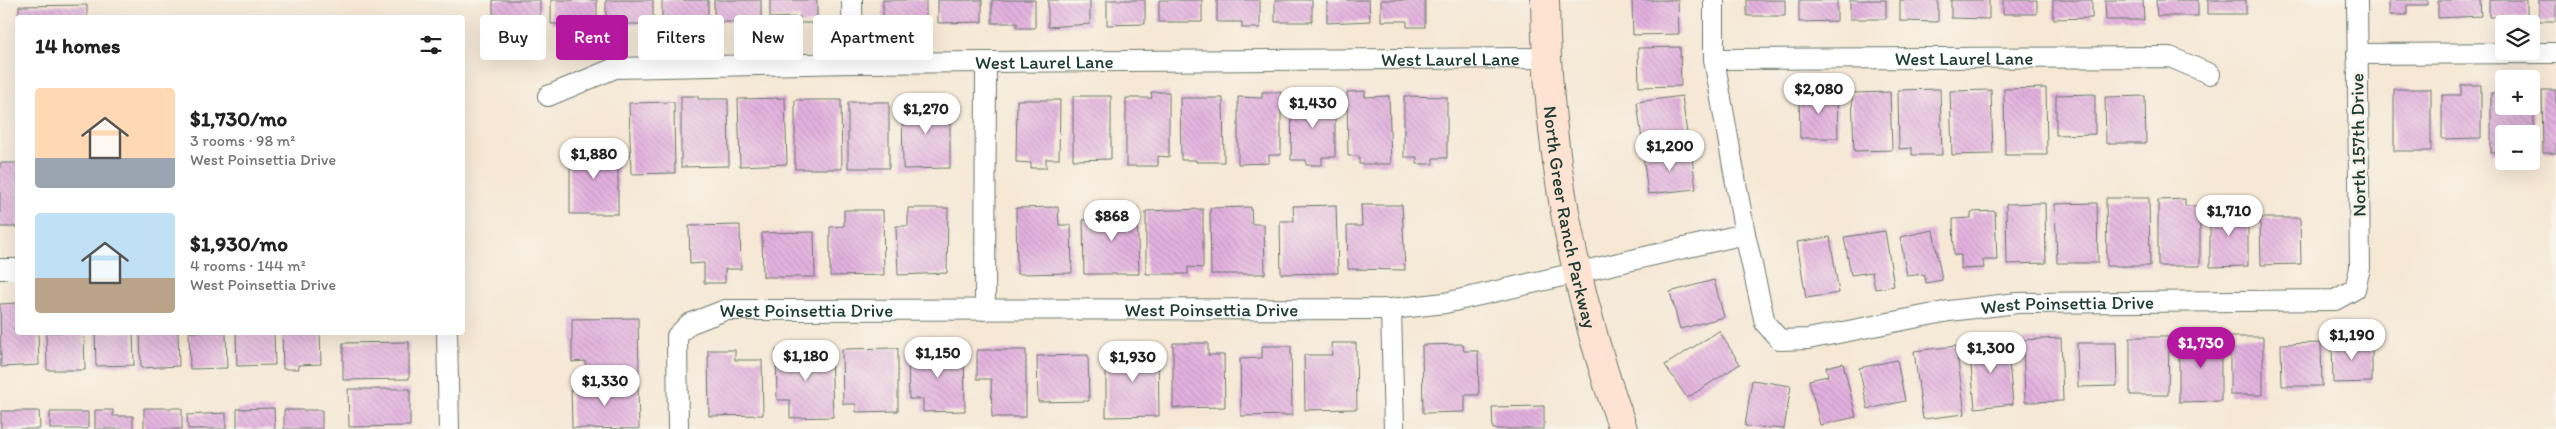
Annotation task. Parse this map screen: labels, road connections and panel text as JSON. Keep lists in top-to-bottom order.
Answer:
{
  "streets": {
    "street": [
      "West Laurel Lane",
      "North 157th Drive",
      "North Greer Ranch Parkway",
      "West Poinsettia Drive"
    ]
  },
  "crossings": [
    ["West Laurel Lane", "North Greer Ranch Parkway"],
    ["North 157th Drive", "West Poinsettia Drive"],
    ["North Greer Ranch Parkway", "West Poinsettia Drive"]
  ],
  "page": {
    "map_buttons": ["+", "−"],
    "chip": [
      "Buy",
      "Rent",
      "Filters",
      "New",
      "Apartment"
    ],
    "heading": "14 homes",
    "price": [
      "$2,080",
      "$1,430",
      "$1,270",
      "$1,200",
      "$1,880",
      "$1,710",
      "$868",
      "$1,190",
      "$1,730",
      "$1,300",
      "$1,150",
      "$1,180",
      "$1,930",
      "$1,330"
    ],
    "list": [
      {
        "name": "$1,730/mo",
        "note": "3 rooms · 98 m² · West Poinsettia Drive"
      },
      {
        "name": "$1,930/mo",
        "note": "4 rooms · 144 m² · West Poinsettia Drive"
      }
    ]
  }
}
